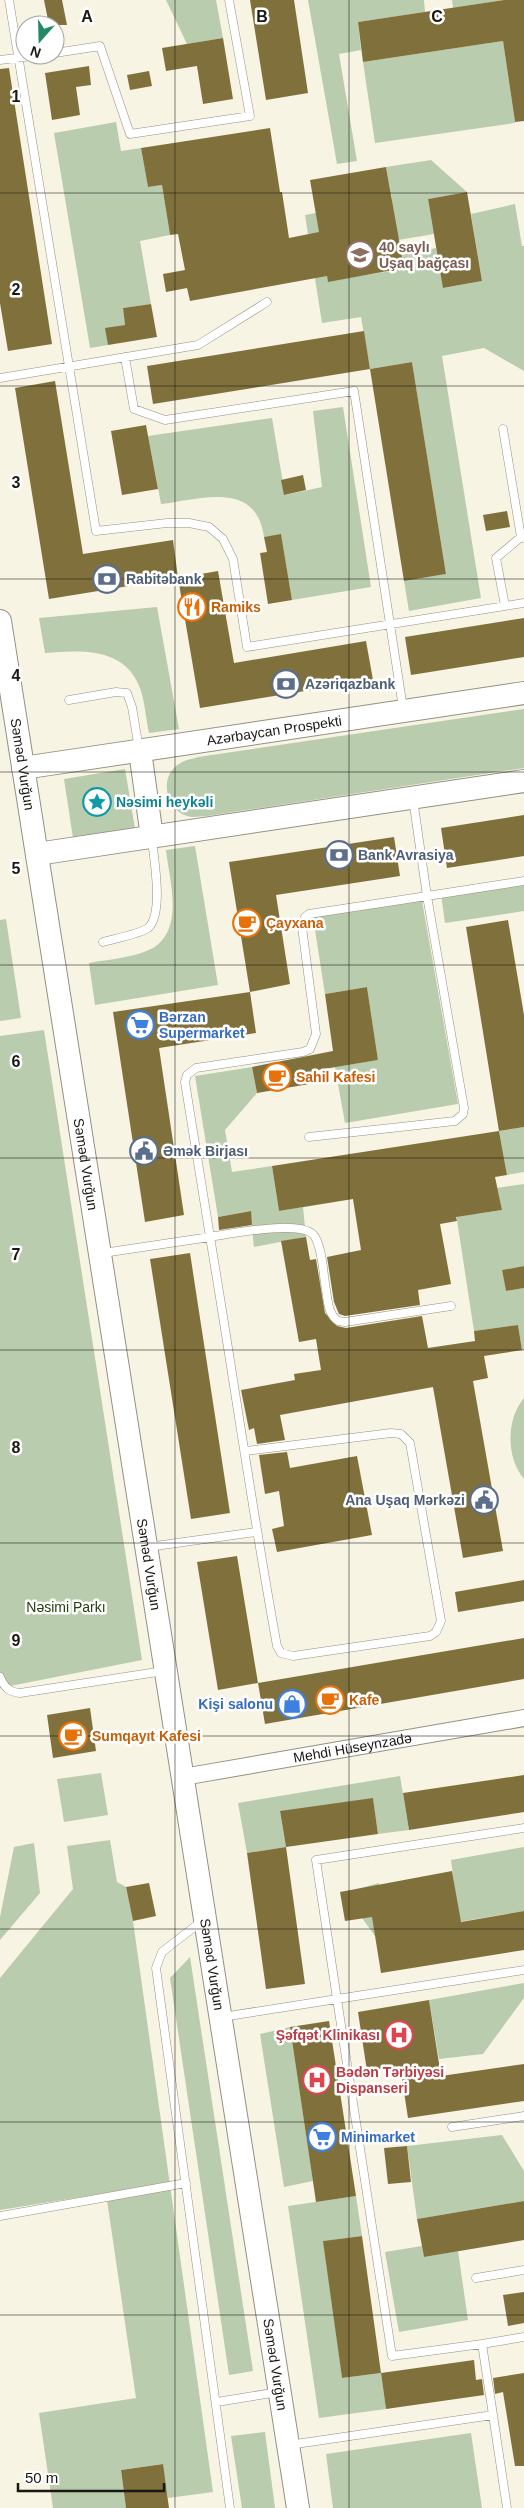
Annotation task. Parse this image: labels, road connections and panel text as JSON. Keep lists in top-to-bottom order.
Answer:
{
  "streets": {
    "main road": ["Azərbaycan Prospekti", "Səməd Vurğun"],
    "street": ["Mehdi Hüseynzadə"]
  },
  "crossings": [
    ["Azərbaycan Prospekti", "Səməd Vurğun"],
    ["Səməd Vurğun", "Mehdi Hüseynzadə"]
  ],
  "parks": ["Nəsimi Parkı"],
  "places": {
    "school or university": ["40 saylı Uşaq bağçası"],
    "bank": ["Rabitəbank", "Azəriqazbank", "Bank Avrasiya"],
    "restaurant": ["Ramiks"],
    "place": ["Nəsimi heykəli"],
    "cafe": [
      "Çayxana",
      "Sahil Kafesi",
      "Kafe",
      "Sumqayıt Kafesi"
    ],
    "supermarket": ["Bərzan Supermarket", "Minimarket"],
    "public building": ["Əmək Birjası", "Ana Uşaq Mərkəzi"],
    "shop": ["Kişi salonu"],
    "hospital": ["Şəfqət Klinikası", "Bədən Tərbiyəsi Dispanseri"]
  },
  "scale_bar": "50 m",
  "north": "bottom",
  "grid": {
    "columns": ["A", "B", "C"],
    "rows": [
      "1",
      "2",
      "3",
      "4",
      "5",
      "6",
      "7",
      "8",
      "9"
    ]
  }
}
